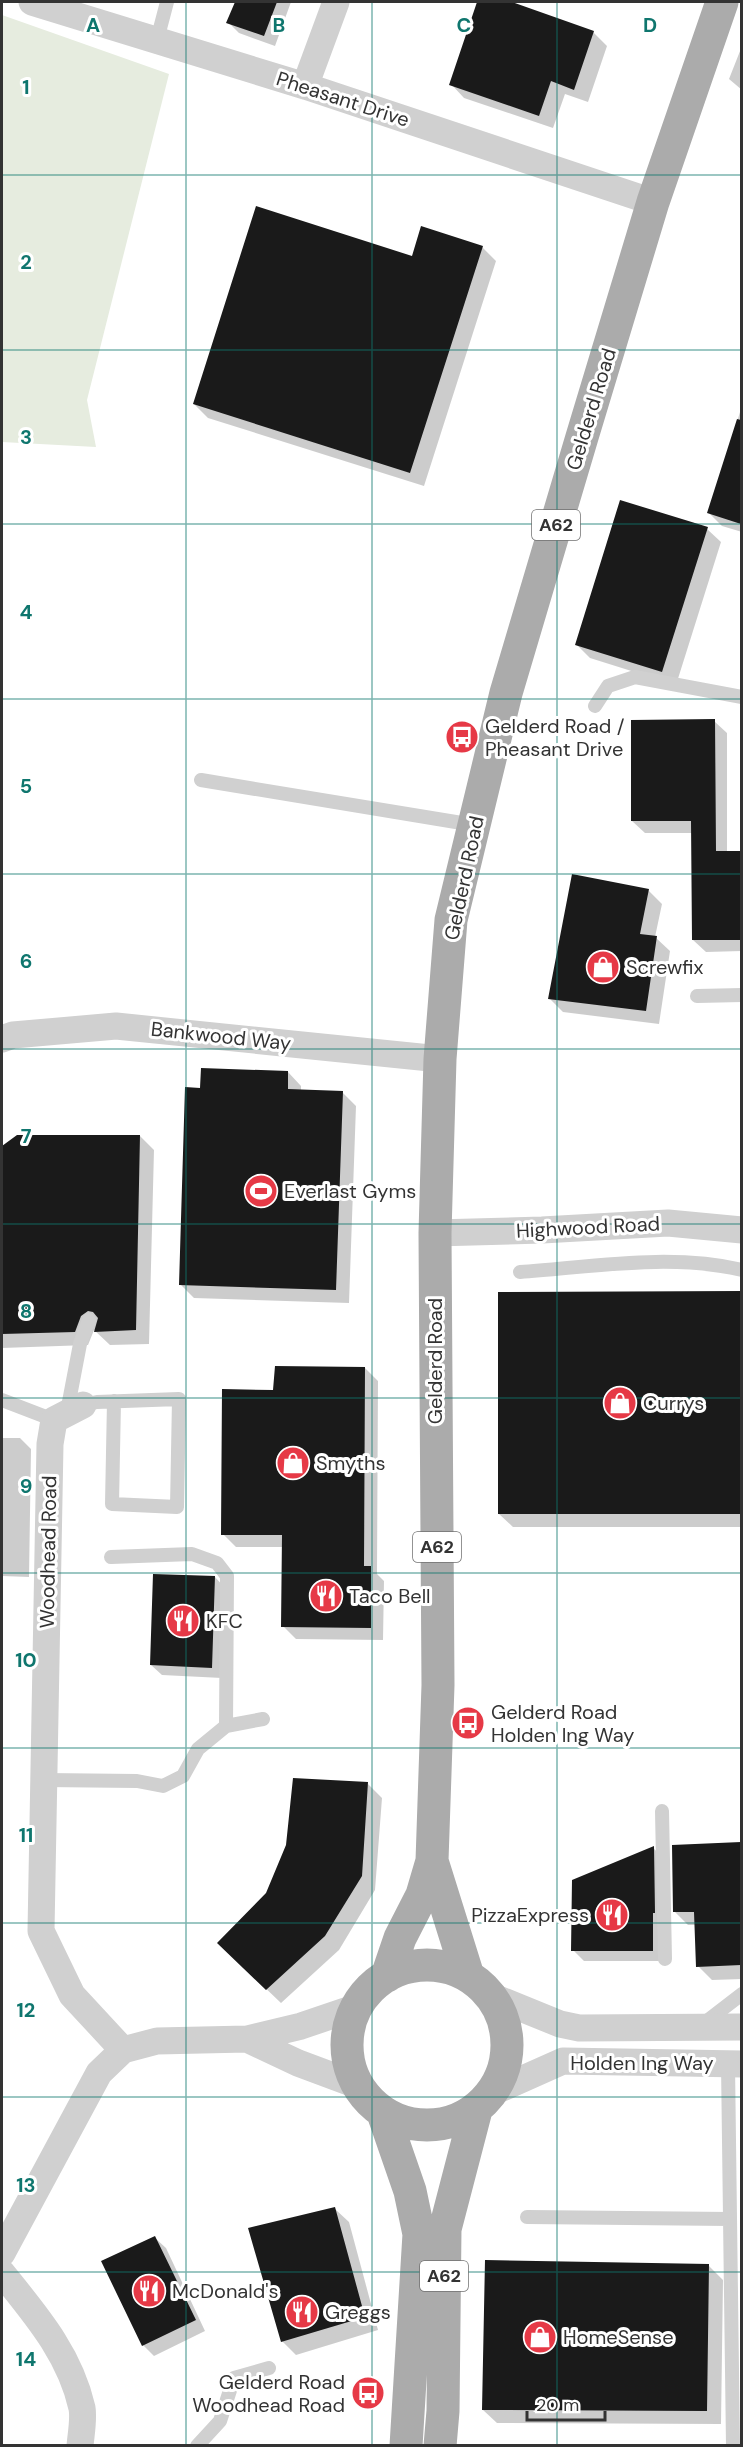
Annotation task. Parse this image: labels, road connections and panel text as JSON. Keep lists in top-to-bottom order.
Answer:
{
  "streets": {
    "main road": ["Gelderd Road", "A62"],
    "street": [
      "Pheasant Drive",
      "Bankwood Way",
      "Highwood Road",
      "Woodhead Road",
      "Holden Ing Way"
    ]
  },
  "crossings": [
    ["Pheasant Drive", "Gelderd Road"],
    ["Gelderd Road", "A62"],
    ["Gelderd Road", "Bankwood Way"],
    ["Gelderd Road", "Highwood Road"],
    ["Gelderd Road", "Holden Ing Way"],
    ["A62", "Holden Ing Way"]
  ],
  "places": {
    "bus stop": ["Gelderd Road / Pheasant Drive", "Gelderd Road Holden Ing Way", "Gelderd Road Woodhead Road"],
    "shop": [
      "Screwfix",
      "Currys",
      "Smyths",
      "HomeSense"
    ],
    "sports": ["Everlast Gyms"],
    "restaurant": [
      "Taco Bell",
      "KFC",
      "PizzaExpress",
      "McDonald's",
      "Greggs"
    ]
  },
  "scale_bar": "20 m",
  "grid": {
    "columns": [
      "A",
      "B",
      "C",
      "D"
    ],
    "rows": [
      "1",
      "2",
      "3",
      "4",
      "5",
      "6",
      "7",
      "8",
      "9",
      "10",
      "11",
      "12",
      "13",
      "14"
    ]
  }
}
